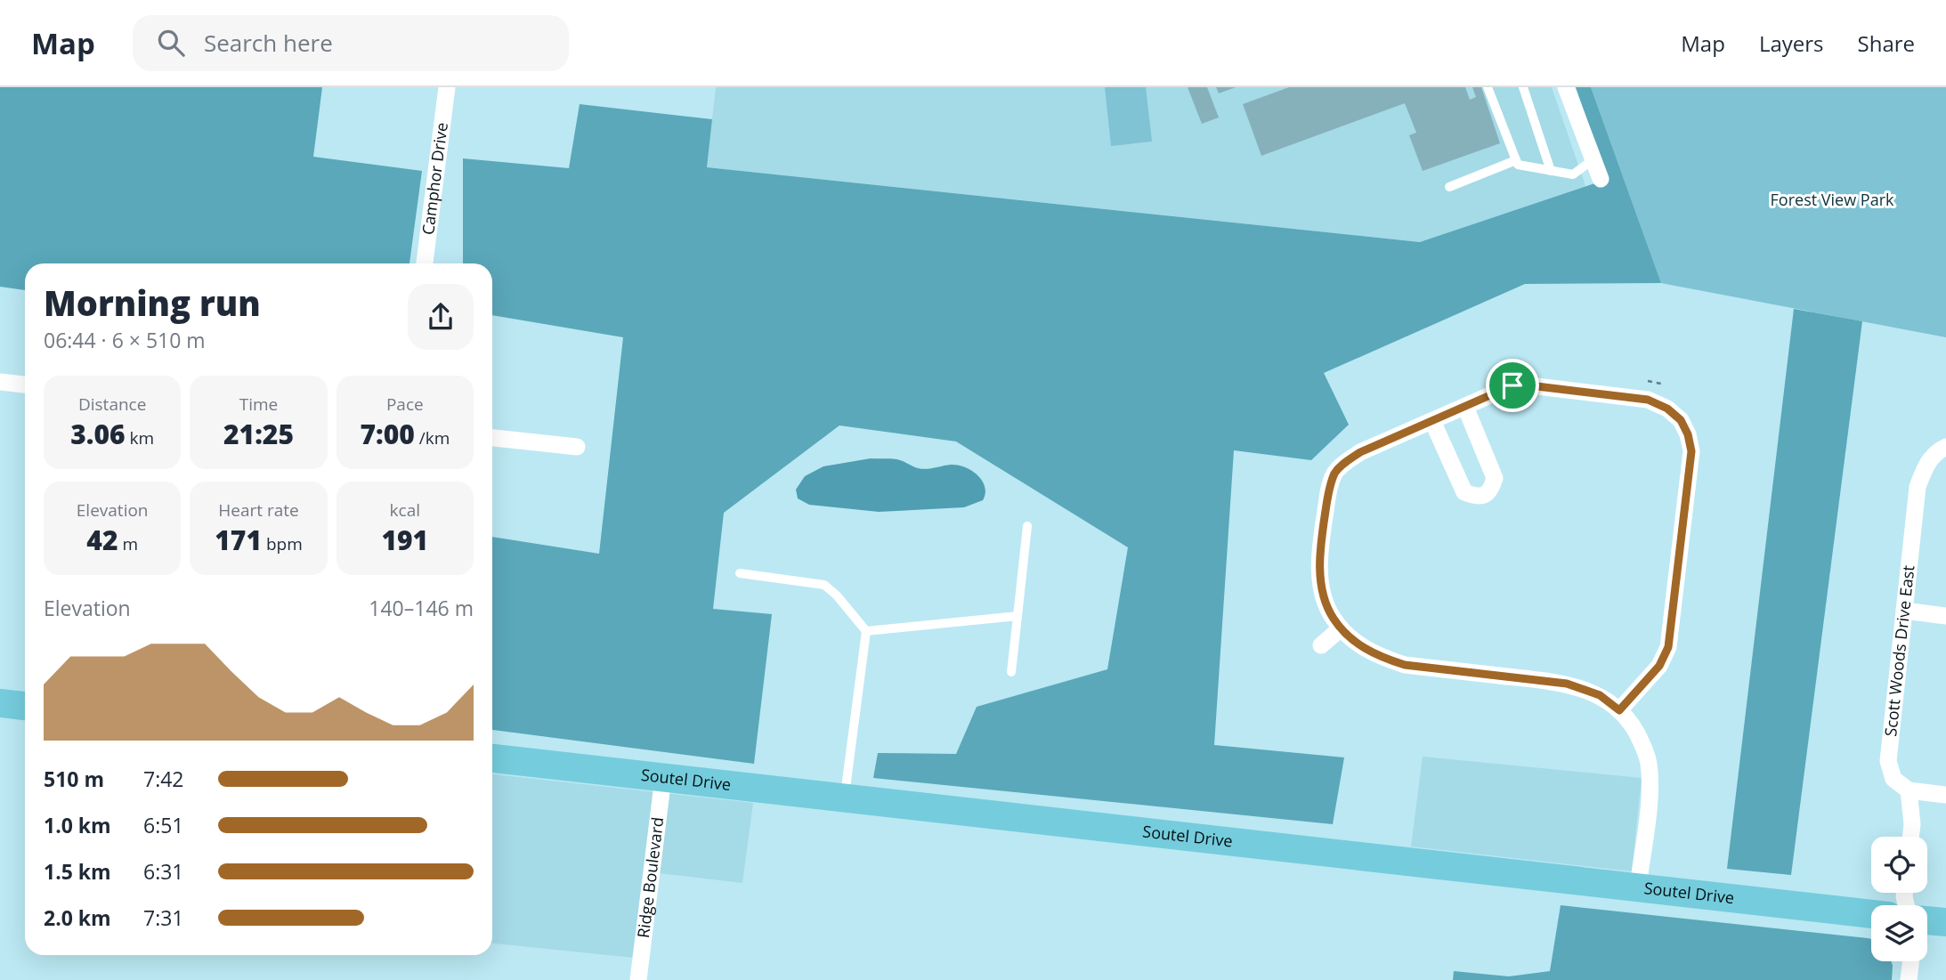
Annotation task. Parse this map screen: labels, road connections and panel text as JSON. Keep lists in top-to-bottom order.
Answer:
{
  "streets": {
    "main road": ["Soutel Drive"],
    "street": ["Camphor Drive", "Scott Woods Drive East", "Ridge Boulevard"]
  },
  "crossings": [
    ["Soutel Drive", "Ridge Boulevard"]
  ],
  "parks": ["Forest View Park"],
  "page": {
    "header": "Map",
    "search": "Search here",
    "nav": ["Map", "Layers", "Share"],
    "heading": ["Morning run", "06:44 · 6 × 510 m"],
    "stats": [
      ["Distance", "3.06 km"],
      ["Time", "21:25"],
      ["Pace", "7:00 /km"],
      ["Elevation", "42 m"],
      ["Heart rate", "171 bpm"],
      ["kcal", "191"]
    ],
    "chart": ["Elevation", "140–146 m"],
    "list": [
      {
        "name": "510 m",
        "note": "7:42"
      },
      {
        "name": "1.0 km",
        "note": "6:51"
      },
      {
        "name": "1.5 km",
        "note": "6:31"
      },
      {
        "name": "2.0 km",
        "note": "7:31"
      }
    ]
  }
}
